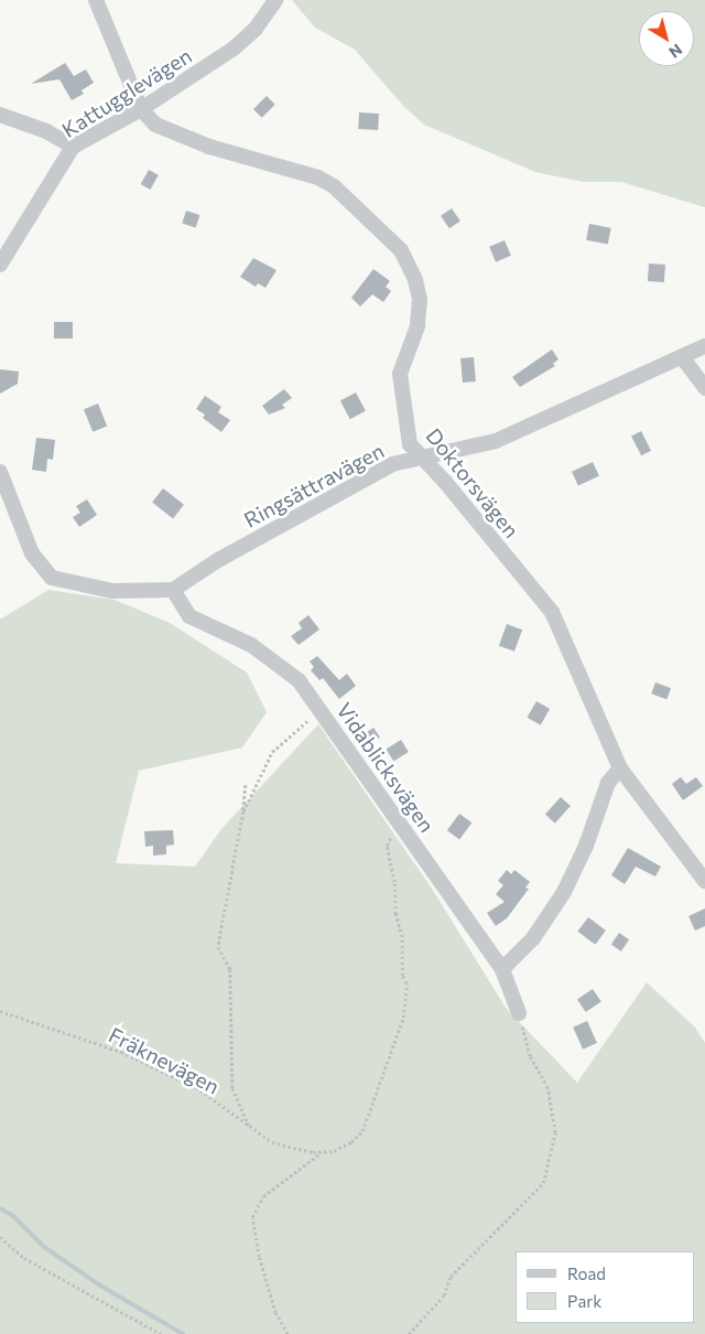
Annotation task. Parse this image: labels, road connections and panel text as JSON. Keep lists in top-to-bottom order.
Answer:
{
  "streets": {
    "street": [
      "Kattugglevägen",
      "Doktorsvägen",
      "Ringsättravägen",
      "Vidablicksvägen"
    ],
    "path": ["Fräknevägen"]
  },
  "crossings": [
    ["Kattugglevägen", "Doktorsvägen"],
    ["Doktorsvägen", "Ringsättravägen"],
    ["Ringsättravägen", "Vidablicksvägen"]
  ],
  "legend": ["Road", "Park"],
  "north": "bottom right"
}
